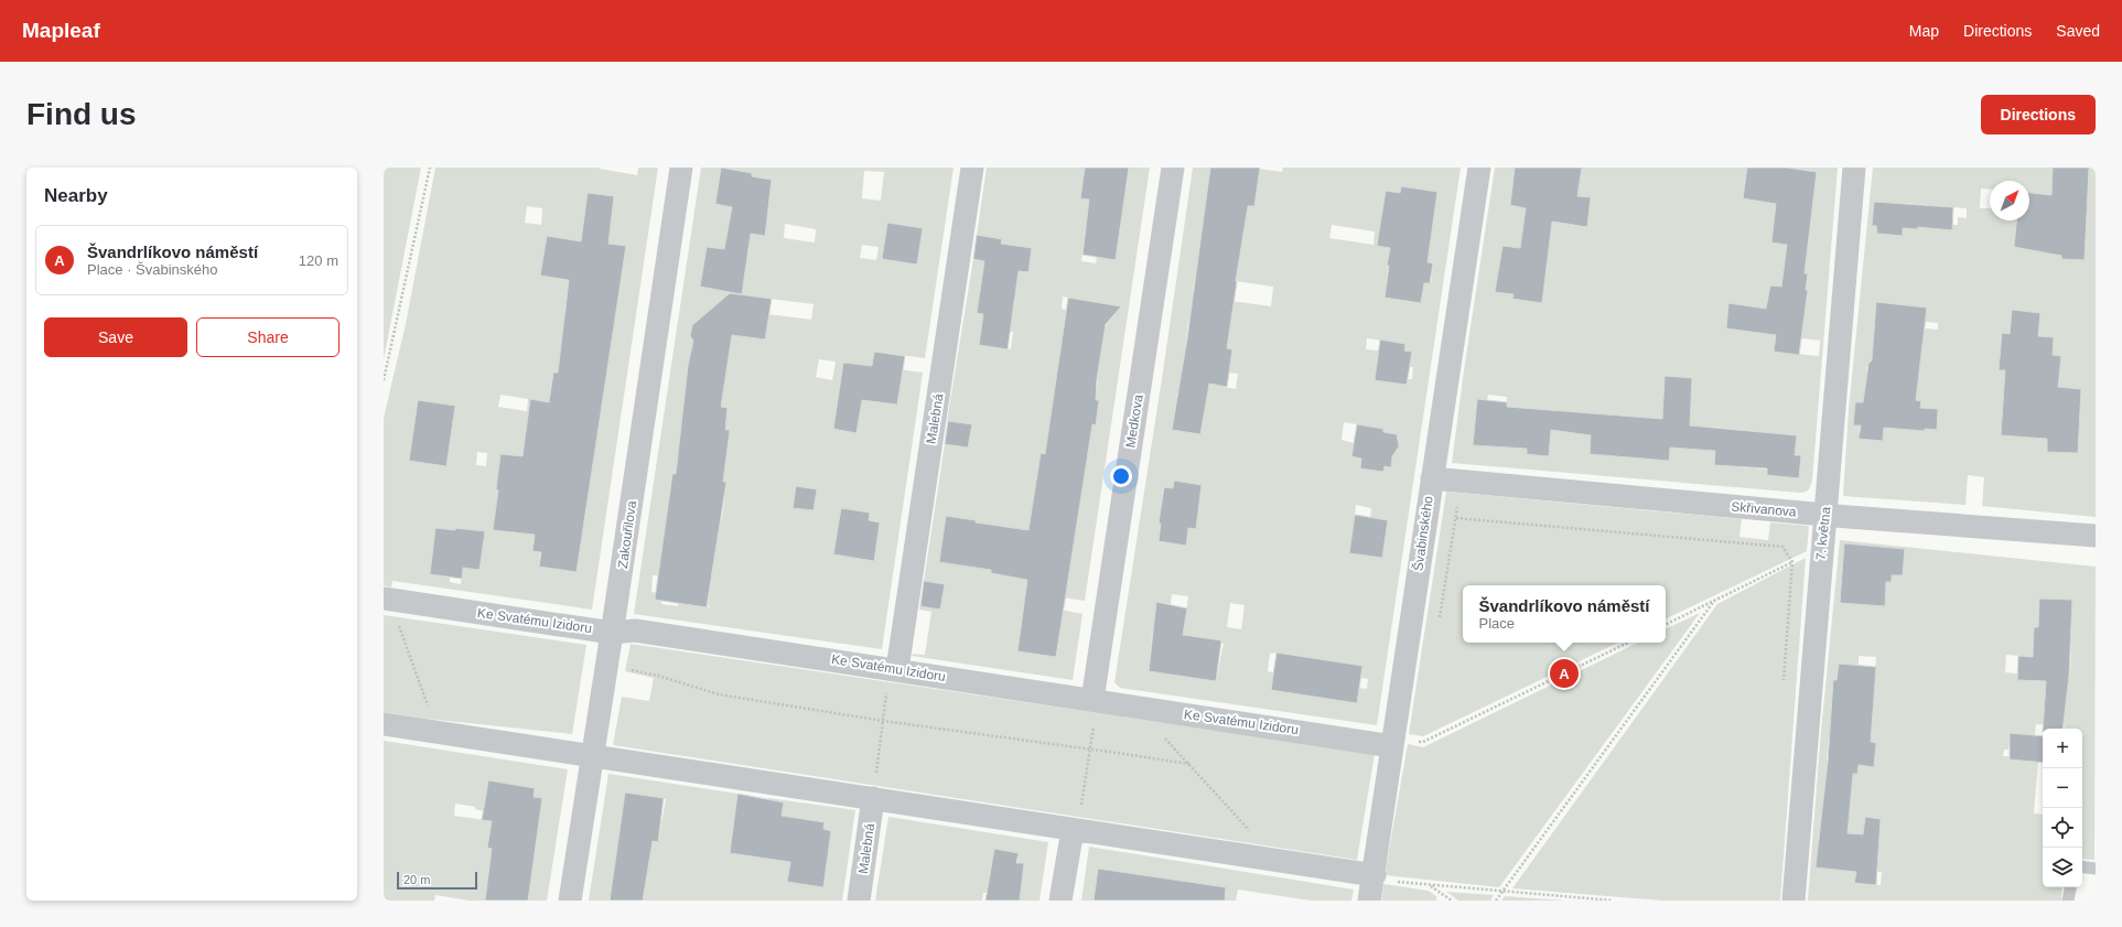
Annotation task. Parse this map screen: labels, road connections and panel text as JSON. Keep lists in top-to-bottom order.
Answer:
{
  "streets": {
    "street": [
      "Malebná",
      "Medkova",
      "Skřivanova",
      "Švabinského",
      "7. května",
      "Zakouřilova",
      "Ke Svatému Izidoru"
    ]
  },
  "crossings": [
    ["Malebná", "Ke Svatému Izidoru"],
    ["Medkova", "Ke Svatému Izidoru"],
    ["Skřivanova", "Švabinského"],
    ["Skřivanova", "7. května"],
    ["Švabinského", "Ke Svatému Izidoru"],
    ["Zakouřilova", "Ke Svatému Izidoru"]
  ],
  "scale_bar": "20 m",
  "north": "top right",
  "page": {
    "header": "Mapleaf",
    "nav": ["Map", "Directions", "Saved"],
    "buttons": [
      "Directions",
      ["Save", "Share"]
    ],
    "title": "Find us",
    "heading": "Nearby",
    "list": [
      {
        "mark": "A",
        "name": "Švandrlíkovo náměstí",
        "note": "Place · Švabinského",
        "value": "120 m"
      }
    ],
    "popup": ["Švandrlíkovo náměstí", "Place"],
    "pins": "A",
    "map_buttons": ["+", "−"],
    "scale": "20 m"
  }
}
